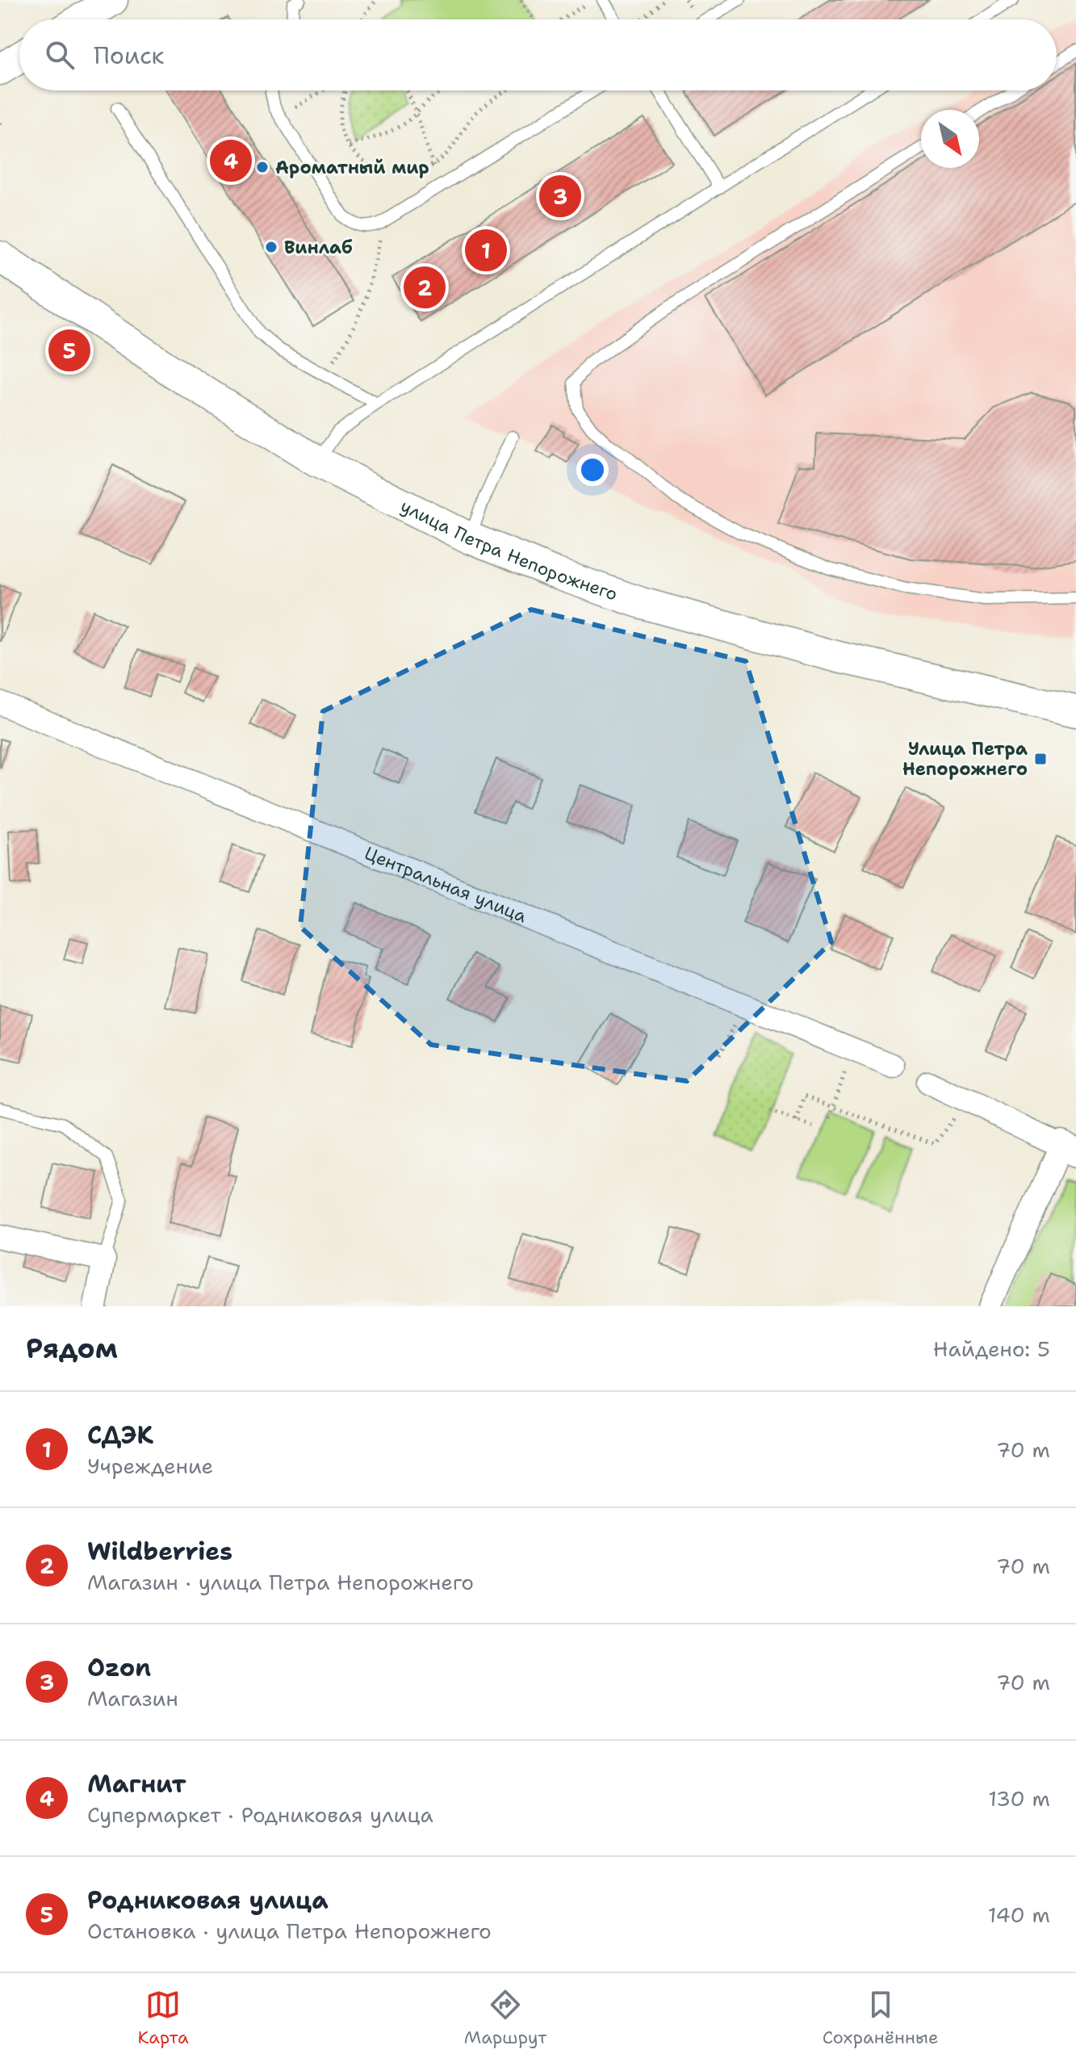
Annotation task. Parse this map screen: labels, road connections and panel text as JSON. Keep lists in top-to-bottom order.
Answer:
{
  "streets": {
    "street": ["улица Петра Непорожнего", "Центральная улица"]
  },
  "places": {
    "other": ["Ароматный мир", "Винлаб"],
    "transit": ["Улица Петра Непорожнего"]
  },
  "north": "bottom right",
  "page": {
    "search": "Поиск",
    "pins": [
      "4",
      "3",
      "1",
      "2",
      "5"
    ],
    "heading": ["Рядом", "Найдено: 5"],
    "list": [
      {
        "mark": "1",
        "name": "СДЭК",
        "note": "Учреждение",
        "value": "70 m"
      },
      {
        "mark": "2",
        "name": "Wildberries",
        "note": "Магазин · улица Петра Непорожнего",
        "value": "70 m"
      },
      {
        "mark": "3",
        "name": "Ozon",
        "note": "Магазин",
        "value": "70 m"
      },
      {
        "mark": "4",
        "name": "Магнит",
        "note": "Супермаркет · Родниковая улица",
        "value": "130 m"
      },
      {
        "mark": "5",
        "name": "Родниковая улица",
        "note": "Остановка · улица Петра Непорожнего",
        "value": "140 m"
      }
    ],
    "nav": ["Карта", "Маршрут", "Сохранённые"]
  }
}
